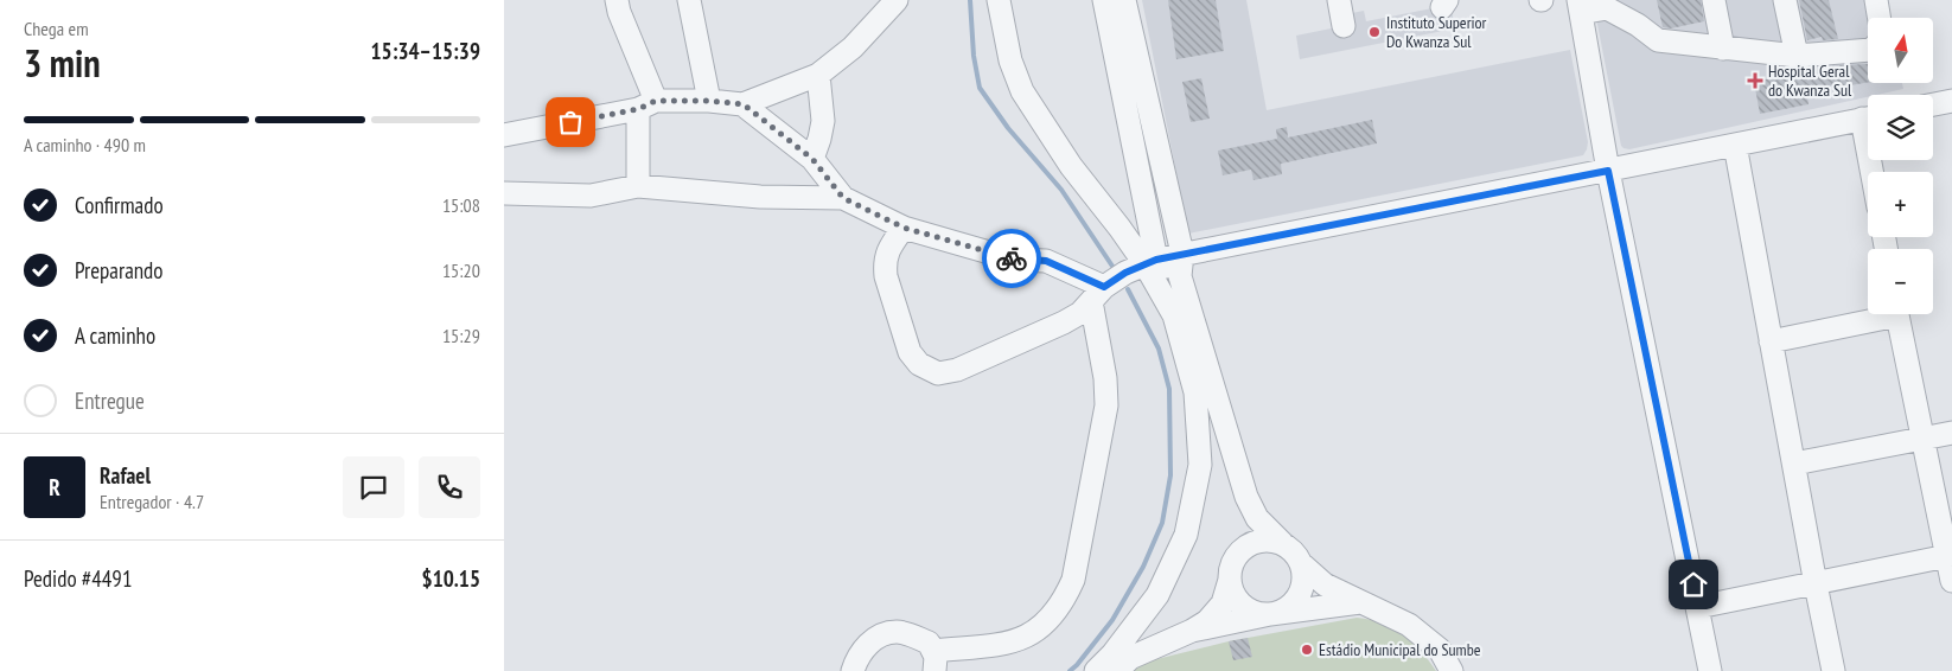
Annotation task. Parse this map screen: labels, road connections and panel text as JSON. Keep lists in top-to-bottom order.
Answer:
{
  "places": {
    "other": ["Instituto Superior Do Kwanza Sul", "Estádio Municipal do Sumbe"],
    "health": ["Hospital Geral do Kwanza Sul"]
  },
  "north": "top",
  "page": {
    "heading": ["3 min", "Chega em", "15:34–15:39"],
    "panel": [
      "Rafael",
      "Entregador · 4.7",
      "Pedido #4491",
      "$10.15"
    ],
    "map_buttons": ["+", "−"],
    "bar": "A caminho · 490 m",
    "list": [
      ["Confirmado", "15:08"],
      ["Preparando", "15:20"],
      ["A caminho", "15:29"],
      "Entregue"
    ],
    "round": "R"
  }
}
